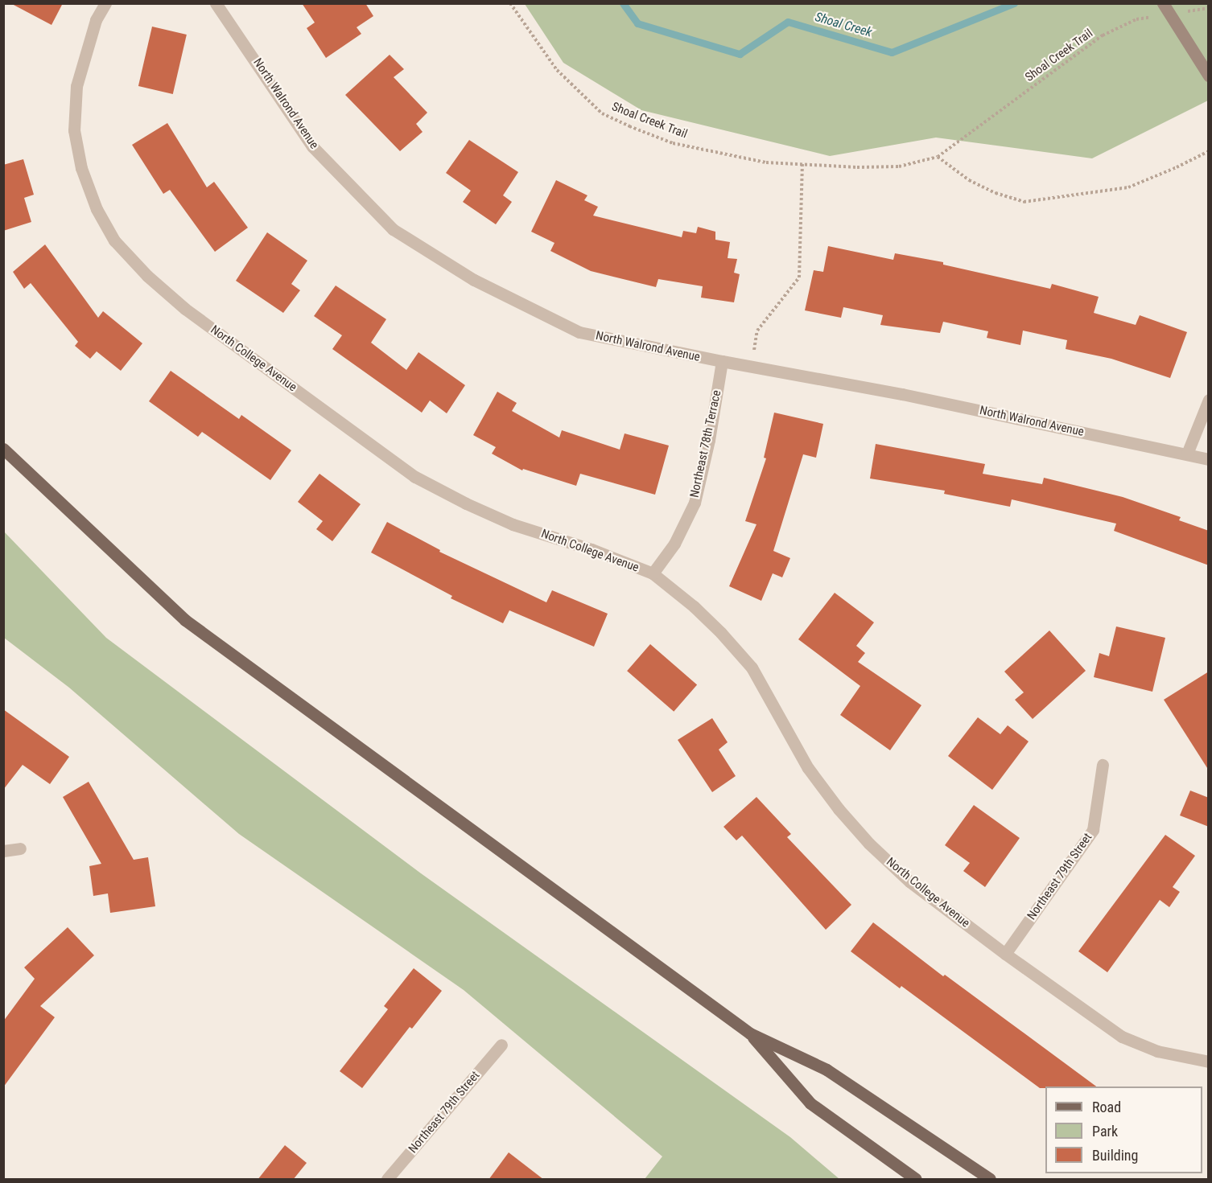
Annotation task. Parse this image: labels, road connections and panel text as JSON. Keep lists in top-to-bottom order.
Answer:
{
  "streets": {
    "street": [
      "North Walrond Avenue",
      "North College Avenue",
      "Northeast 78th Terrace",
      "Northeast 79th Street"
    ],
    "path": ["Shoal Creek Trail"]
  },
  "crossings": [
    ["North Walrond Avenue", "Northeast 78th Terrace"],
    ["North College Avenue", "Northeast 78th Terrace"],
    ["North College Avenue", "Northeast 79th Street"]
  ],
  "water": ["Shoal Creek"],
  "legend": ["Road", "Park", "Building"]
}
